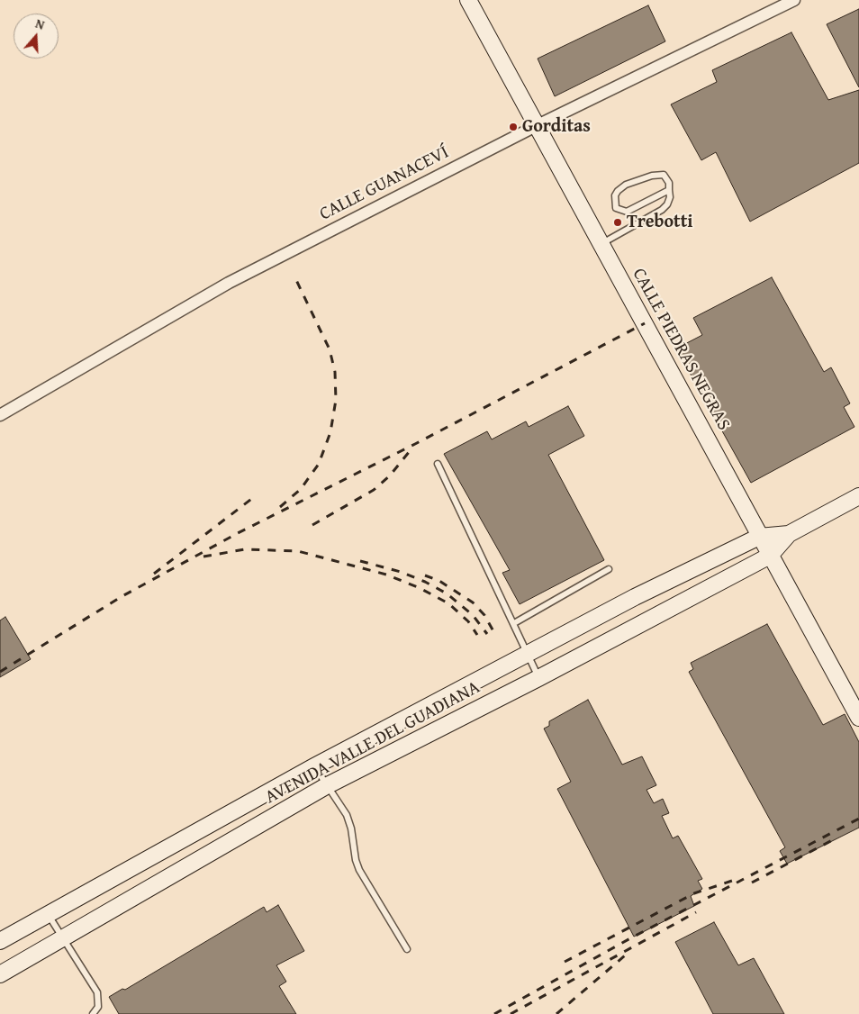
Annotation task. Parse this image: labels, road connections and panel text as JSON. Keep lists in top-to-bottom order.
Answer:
{
  "streets": {
    "main road": ["CALLE PIEDRAS NEGRAS", "AVENIDA VALLE DEL GUADIANA"],
    "street": ["CALLE GUANACEVÍ"]
  },
  "crossings": [
    ["CALLE GUANACEVÍ", "CALLE PIEDRAS NEGRAS"],
    ["CALLE PIEDRAS NEGRAS", "AVENIDA VALLE DEL GUADIANA"]
  ],
  "places": ["Gorditas", "Trebotti"],
  "north": "top"
}
